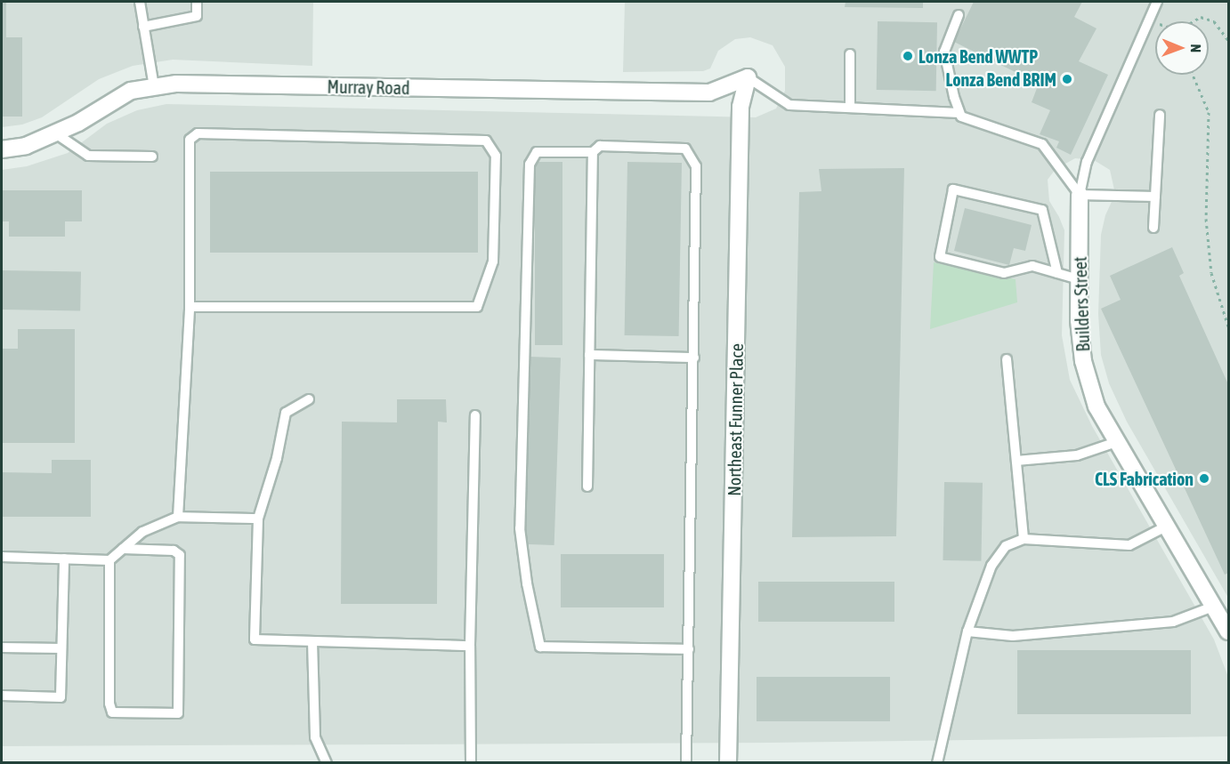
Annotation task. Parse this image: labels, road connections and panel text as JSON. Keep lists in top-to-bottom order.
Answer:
{
  "streets": {
    "street": ["Murray Road", "Builders Street", "Northeast Funner Place"]
  },
  "crossings": [
    ["Murray Road", "Northeast Funner Place"]
  ],
  "places": ["Lonza Bend WWTP", "Lonza Bend BRIM", "CLS Fabrication"],
  "north": "right"
}
